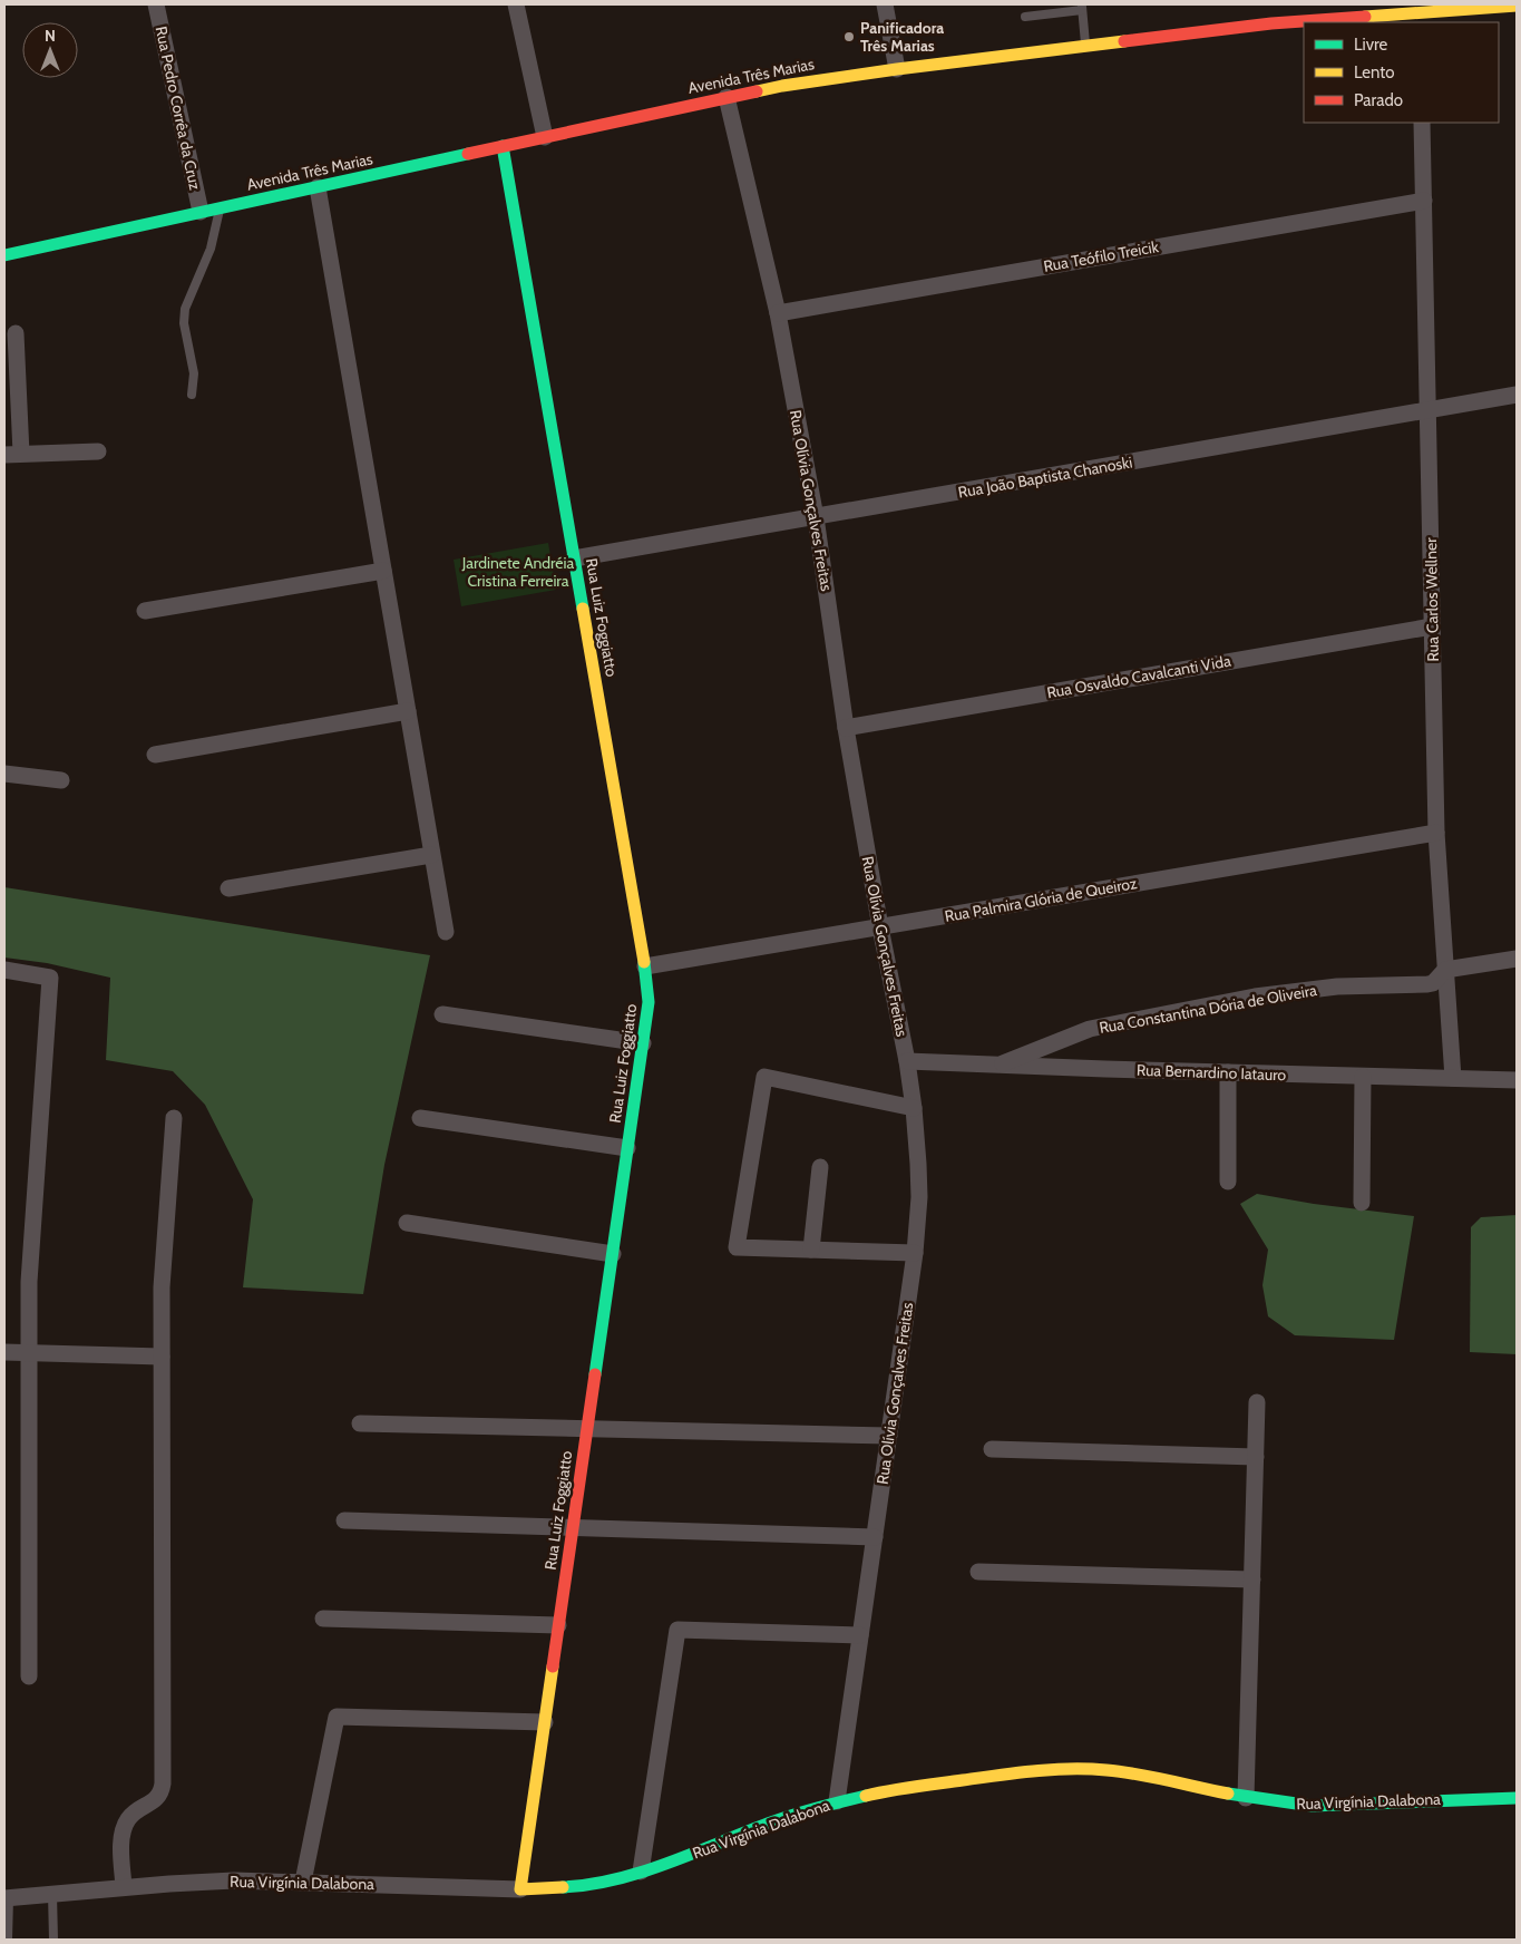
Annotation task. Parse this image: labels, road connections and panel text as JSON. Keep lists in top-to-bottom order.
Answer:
{
  "streets": {
    "street": [
      "Avenida Três Marias",
      "Rua Pedro Corrêa da Cruz",
      "Rua Teófilo Treicik",
      "Rua João Baptista Chanoski",
      "Rua Olívia Gonçalves Freitas",
      "Rua Carlos Wellner",
      "Rua Luiz Foggiatto",
      "Rua Osvaldo Cavalcanti Vida",
      "Rua Palmira Glória de Queiroz",
      "Rua Constantina Dória de Oliveira",
      "Rua Bernardino Iatauro",
      "Rua Virgínia Dalabona"
    ]
  },
  "crossings": [
    ["Avenida Três Marias", "Rua Pedro Corrêa da Cruz"],
    ["Avenida Três Marias", "Rua Olívia Gonçalves Freitas"],
    ["Avenida Três Marias", "Rua Luiz Foggiatto"],
    ["Rua Teófilo Treicik", "Rua Olívia Gonçalves Freitas"],
    ["Rua Teófilo Treicik", "Rua Carlos Wellner"],
    ["Rua João Baptista Chanoski", "Rua Olívia Gonçalves Freitas"],
    ["Rua João Baptista Chanoski", "Rua Carlos Wellner"],
    ["Rua João Baptista Chanoski", "Rua Luiz Foggiatto"],
    ["Rua Olívia Gonçalves Freitas", "Rua Osvaldo Cavalcanti Vida"],
    ["Rua Olívia Gonçalves Freitas", "Rua Palmira Glória de Queiroz"],
    ["Rua Olívia Gonçalves Freitas", "Rua Bernardino Iatauro"],
    ["Rua Olívia Gonçalves Freitas", "Rua Virgínia Dalabona"],
    ["Rua Carlos Wellner", "Rua Osvaldo Cavalcanti Vida"],
    ["Rua Carlos Wellner", "Rua Palmira Glória de Queiroz"],
    ["Rua Carlos Wellner", "Rua Constantina Dória de Oliveira"],
    ["Rua Carlos Wellner", "Rua Bernardino Iatauro"],
    ["Rua Luiz Foggiatto", "Rua Palmira Glória de Queiroz"],
    ["Rua Luiz Foggiatto", "Rua Virgínia Dalabona"],
    ["Rua Constantina Dória de Oliveira", "Rua Bernardino Iatauro"]
  ],
  "parks": ["Jardinete Andréia Cristina Ferreira"],
  "places": ["Panificadora Três Marias"],
  "legend": ["Livre", "Lento", "Parado"],
  "north": "top"
}
